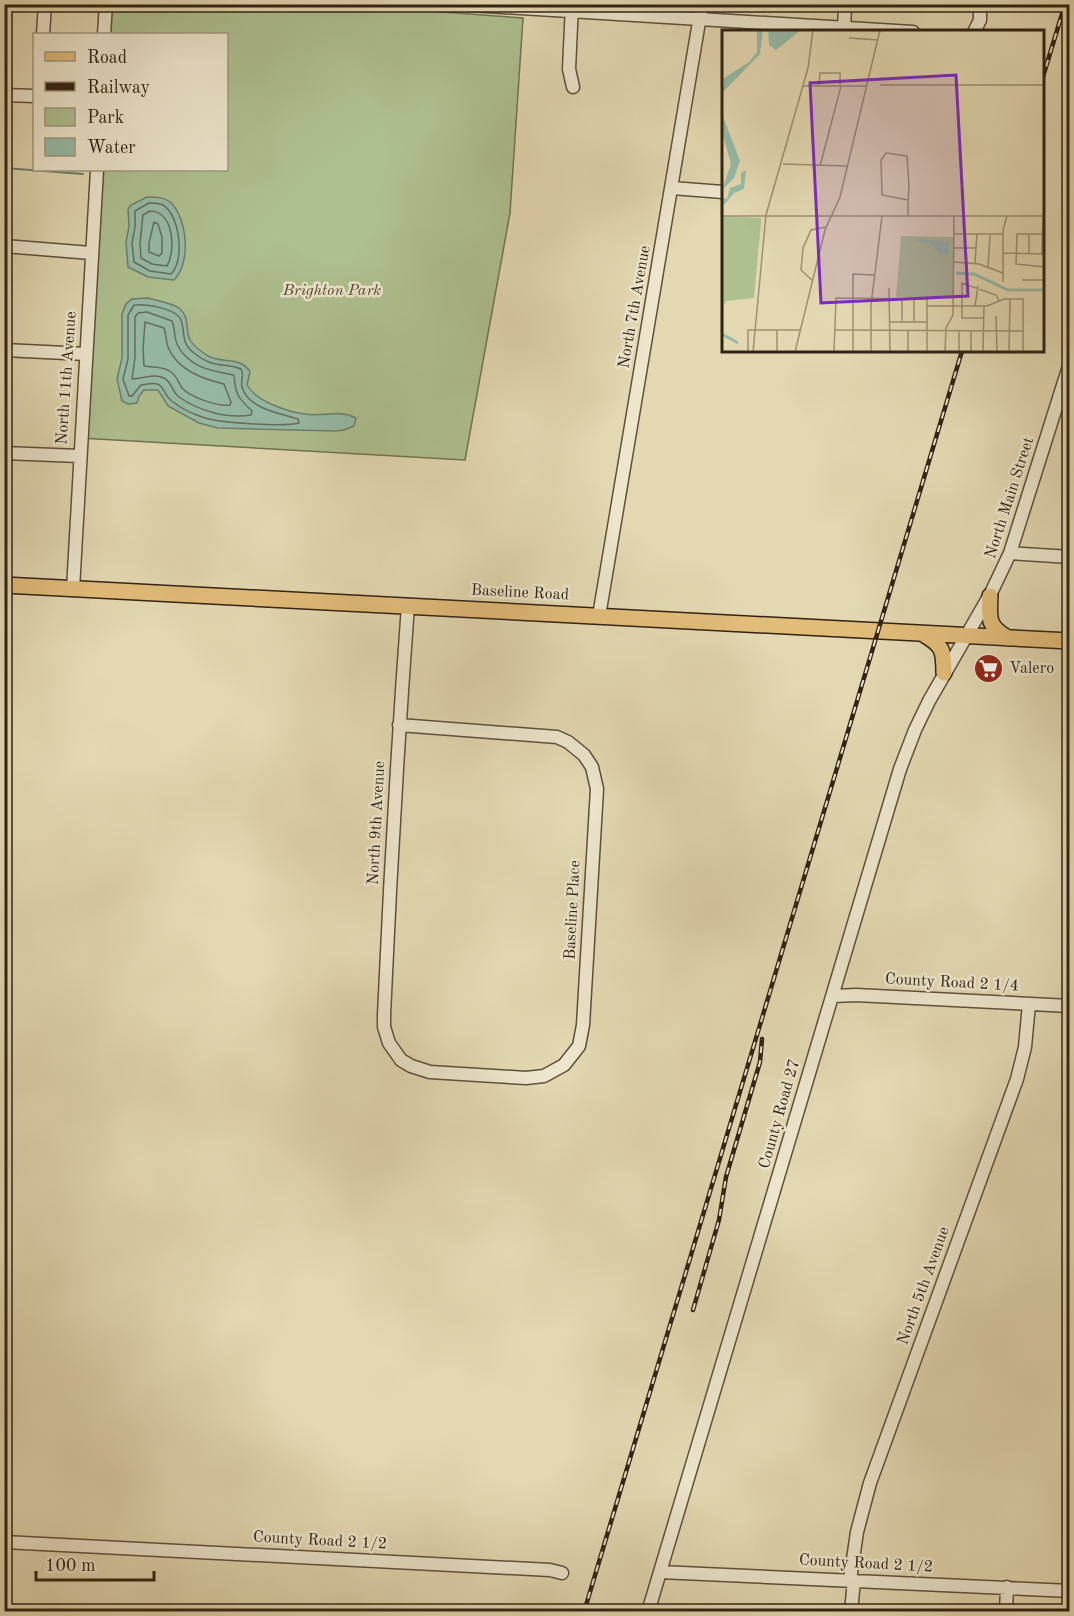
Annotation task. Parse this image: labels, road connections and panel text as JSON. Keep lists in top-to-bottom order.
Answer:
{
  "streets": {
    "main road": ["Baseline Road"],
    "street": [
      "North 7th Avenue",
      "North 11th Avenue",
      "North Main Street",
      "North 9th Avenue",
      "Baseline Place",
      "County Road 2 1/4",
      "County Road 27",
      "North 5th Avenue",
      "County Road 2 1/2"
    ]
  },
  "crossings": [
    ["North 7th Avenue", "Baseline Road"],
    ["North 11th Avenue", "Baseline Road"],
    ["North Main Street", "Baseline Road"],
    ["North Main Street", "County Road 27"],
    ["Baseline Road", "North 9th Avenue"],
    ["Baseline Road", "County Road 27"],
    ["North 9th Avenue", "Baseline Place"],
    ["County Road 2 1/4", "County Road 27"],
    ["County Road 2 1/4", "North 5th Avenue"],
    ["County Road 27", "County Road 2 1/2"],
    ["North 5th Avenue", "County Road 2 1/2"]
  ],
  "parks": ["Brighton Park"],
  "places": {
    "supermarket": ["Valero"]
  },
  "legend": [
    "Road",
    "Railway",
    "Park",
    "Water"
  ],
  "scale_bar": "100 m"
}
